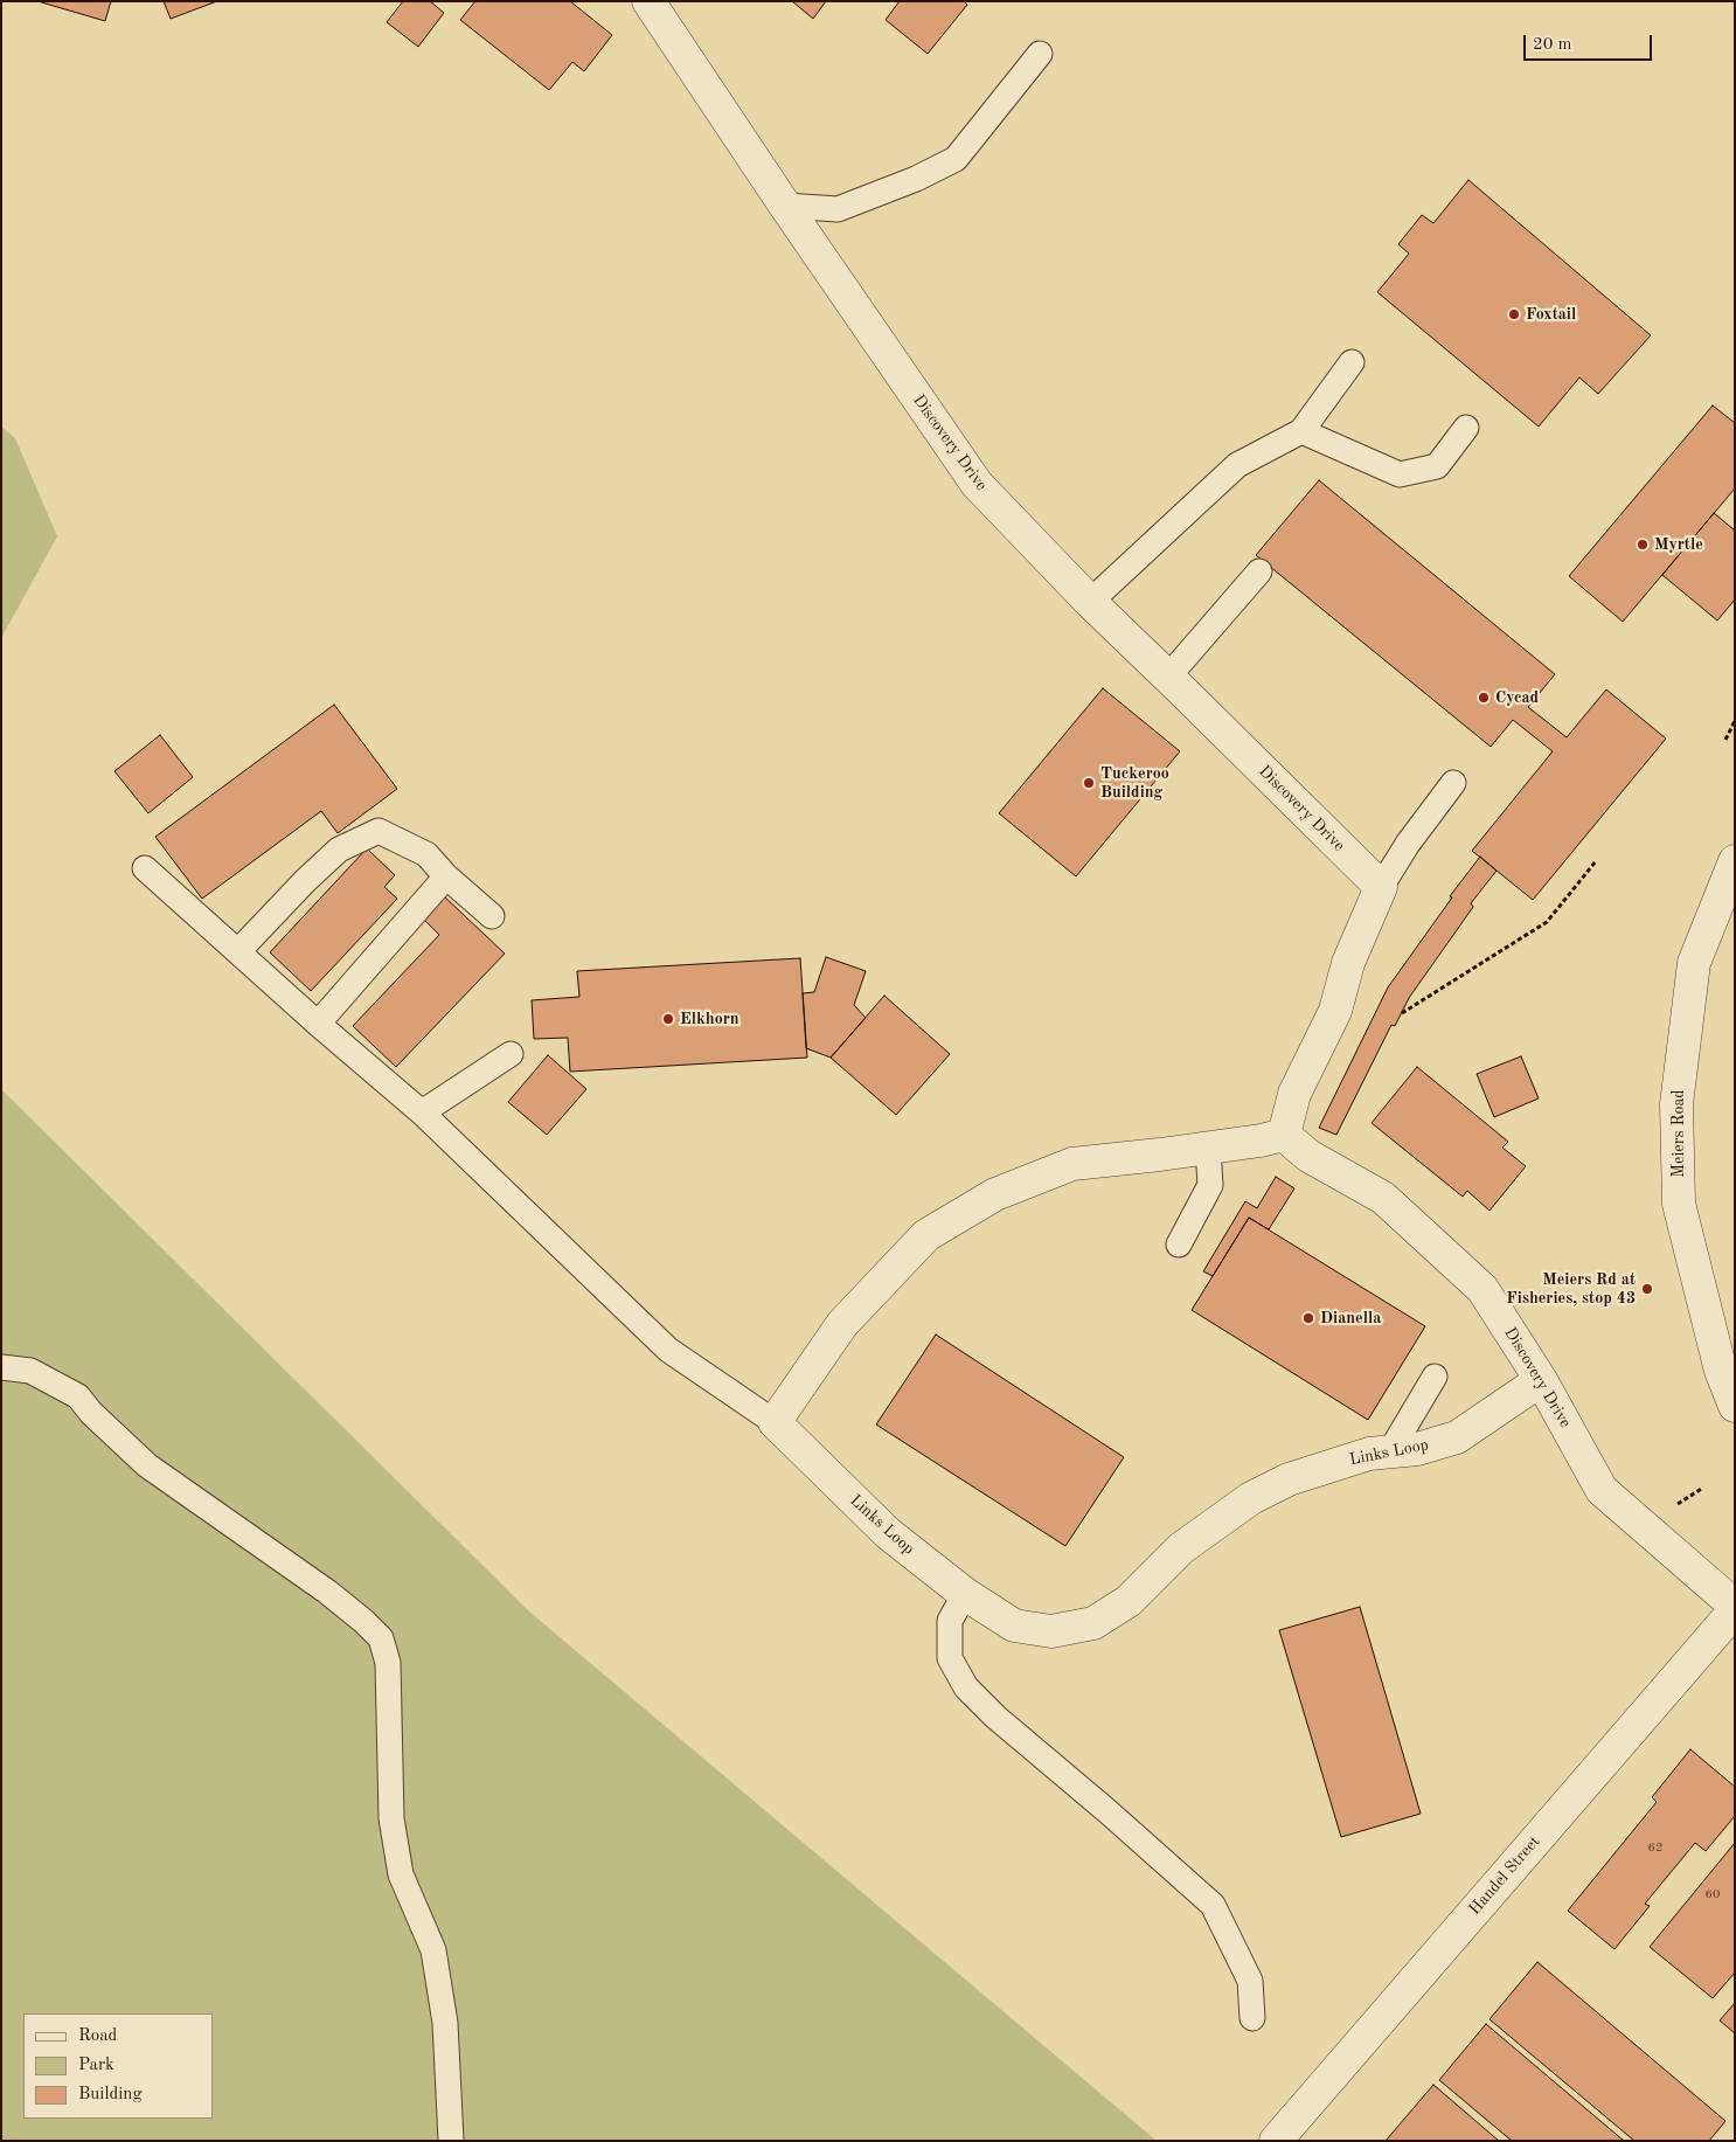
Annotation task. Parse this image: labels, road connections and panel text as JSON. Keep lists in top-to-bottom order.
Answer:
{
  "streets": {
    "street": [
      "Discovery Drive",
      "Meiers Road",
      "Links Loop",
      "Handel Street"
    ]
  },
  "crossings": [
    ["Discovery Drive", "Links Loop"]
  ],
  "places": [
    "Foxtail",
    "Myrtle",
    "Cycad",
    "Tuckeroo Building",
    "Elkhorn",
    "Meiers Rd at Fisheries, stop 43",
    "Dianella"
  ],
  "house_numbers": ["62", "60"],
  "legend": ["Road", "Park", "Building"],
  "scale_bar": "20 m"
}
